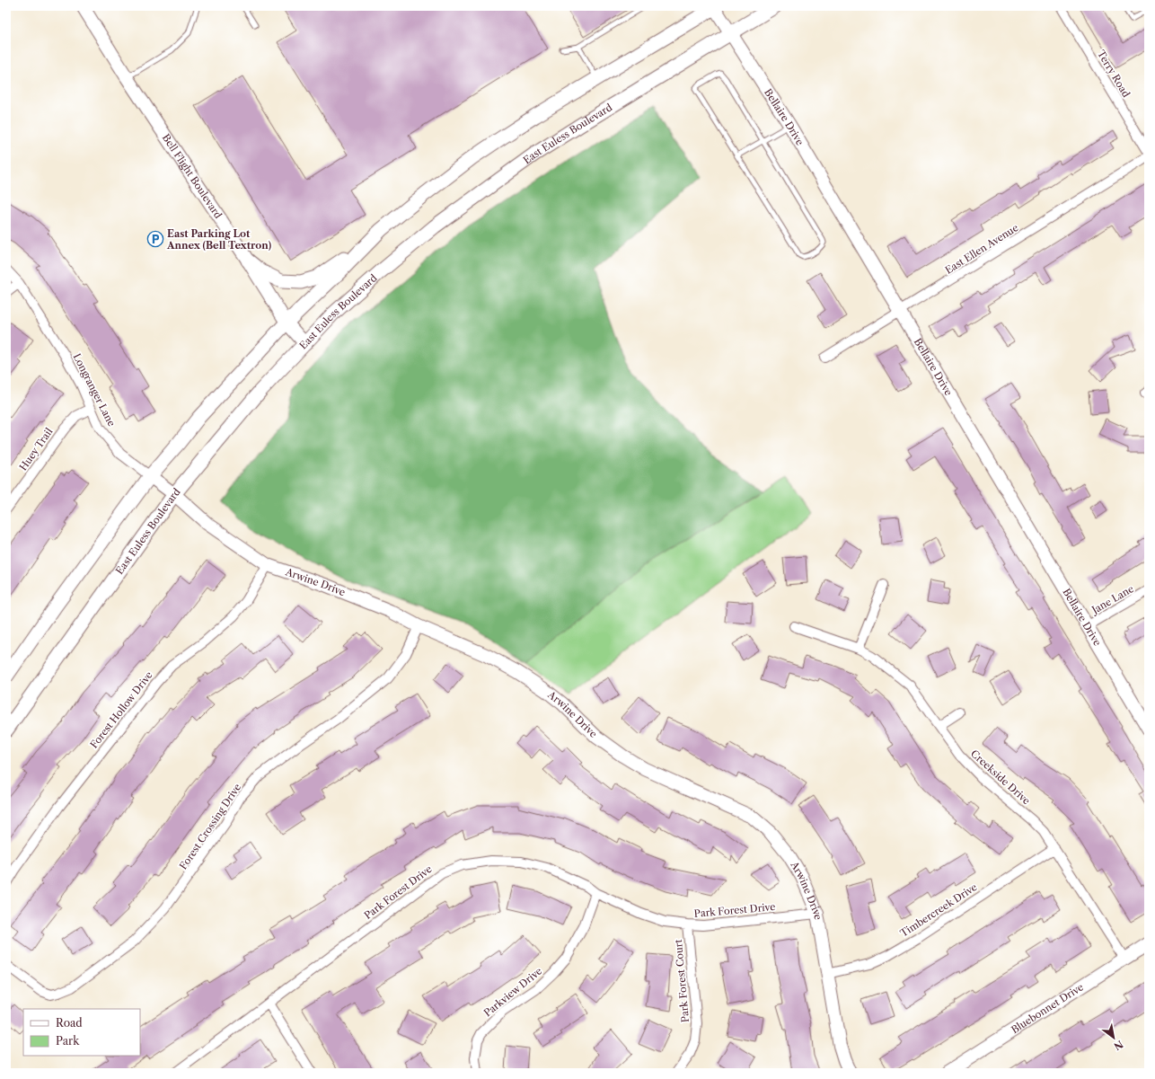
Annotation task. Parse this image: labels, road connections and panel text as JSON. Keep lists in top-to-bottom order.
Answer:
{
  "streets": {
    "main road": ["East Euless Boulevard"],
    "street": [
      "Terry Road",
      "Bellaire Drive",
      "Bell Flight Boulevard",
      "East Ellen Avenue",
      "Longranger Lane",
      "Huey Trail",
      "Arwine Drive",
      "Jane Lane",
      "Forest Hollow Drive",
      "Creekside Drive",
      "Forest Crossing Drive",
      "Park Forest Drive",
      "Timbercreek Drive",
      "Park Forest Court",
      "Parkview Drive",
      "Bluebonnet Drive"
    ]
  },
  "crossings": [
    ["Bellaire Drive", "East Euless Boulevard"],
    ["Bellaire Drive", "East Ellen Avenue"],
    ["Bellaire Drive", "Jane Lane"],
    ["East Euless Boulevard", "Bell Flight Boulevard"],
    ["East Euless Boulevard", "Arwine Drive"],
    ["Longranger Lane", "Huey Trail"],
    ["Longranger Lane", "Arwine Drive"],
    ["Arwine Drive", "Forest Hollow Drive"],
    ["Arwine Drive", "Forest Crossing Drive"],
    ["Arwine Drive", "Park Forest Drive"],
    ["Arwine Drive", "Timbercreek Drive"],
    ["Creekside Drive", "Timbercreek Drive"],
    ["Creekside Drive", "Bluebonnet Drive"],
    ["Park Forest Drive", "Park Forest Court"],
    ["Park Forest Drive", "Parkview Drive"]
  ],
  "places": {
    "parking": ["East Parking Lot Annex (Bell Textron)"]
  },
  "legend": ["Road", "Park"],
  "north": "bottom right"
}
